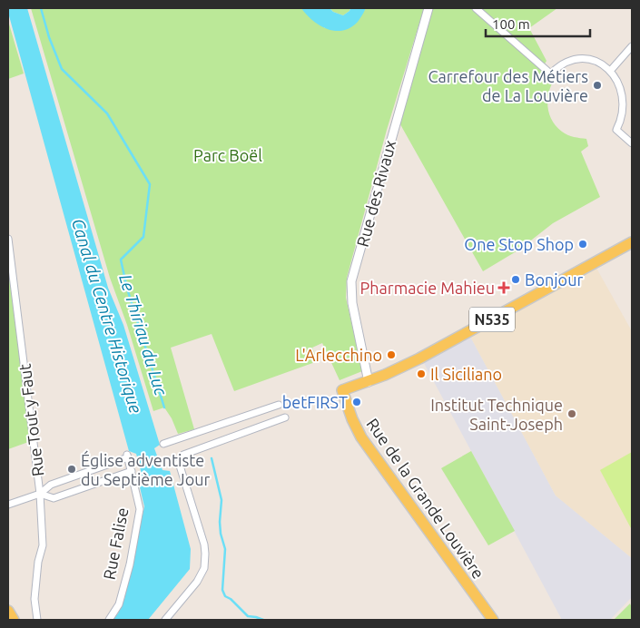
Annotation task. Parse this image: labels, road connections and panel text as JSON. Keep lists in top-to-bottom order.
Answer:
{
  "streets": {
    "main road": ["N535", "Rue de la Grande Louvière"],
    "street": ["Rue des Rivaux", "Rue Tout y Faut", "Rue Falise"]
  },
  "crossings": [
    ["Rue des Rivaux", "N535"],
    ["Rue des Rivaux", "Rue de la Grande Louvière"],
    ["N535", "Rue de la Grande Louvière"],
    ["Rue Tout y Faut", "Rue Falise"]
  ],
  "water": ["Canal du Centre Historique", "Le Thiriau du Luc"],
  "parks": ["Parc Boël"],
  "places": {
    "other": [
      "Carrefour des Métiers de La Louvière",
      "One Stop Shop",
      "Bonjour",
      "L'Arlecchino",
      "Il Siciliano",
      "betFIRST",
      "Institut Technique Saint-Joseph",
      "Église adventiste du Septième Jour"
    ],
    "health": ["Pharmacie Mahieu"]
  },
  "scale_bar": "100 m"
}
